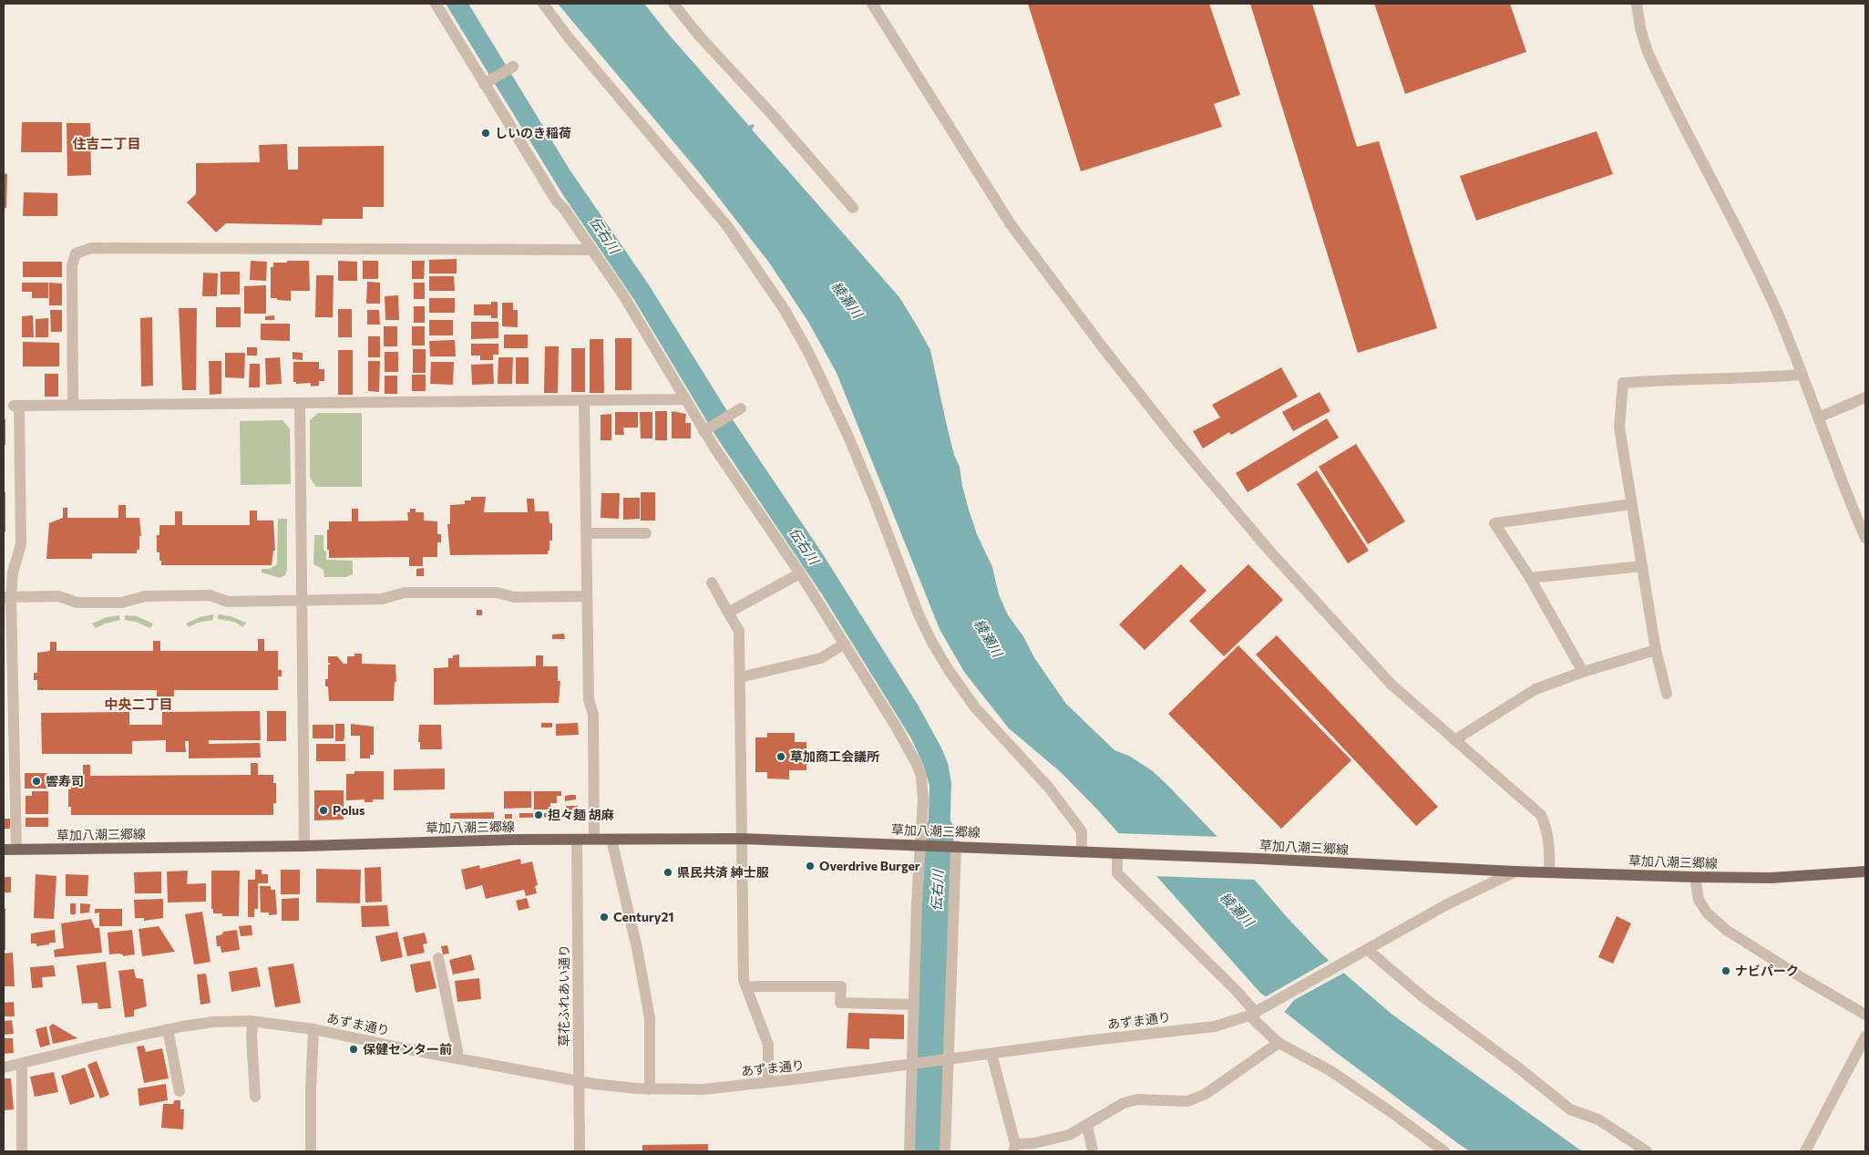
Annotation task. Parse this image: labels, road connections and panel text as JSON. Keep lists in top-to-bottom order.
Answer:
{
  "streets": {
    "main road": ["草加八潮三郷線"],
    "street": ["草花ふれあい通り", "あずま通り"]
  },
  "crossings": [
    ["草加八潮三郷線", "草花ふれあい通り"],
    ["草加八潮三郷線", "あずま通り"],
    ["草花ふれあい通り", "あずま通り"]
  ],
  "districts": ["住吉二丁目", "中央二丁目"],
  "water": ["伝右川", "綾瀬川"],
  "places": [
    "しいのき稲荷",
    "草加商工会議所",
    "響寿司",
    "Polus",
    "担々麺 胡麻",
    "Overdrive Burger",
    "県民共済 紳士服",
    "Century21",
    "ナビパーク",
    "保健センター前"
  ]
}
